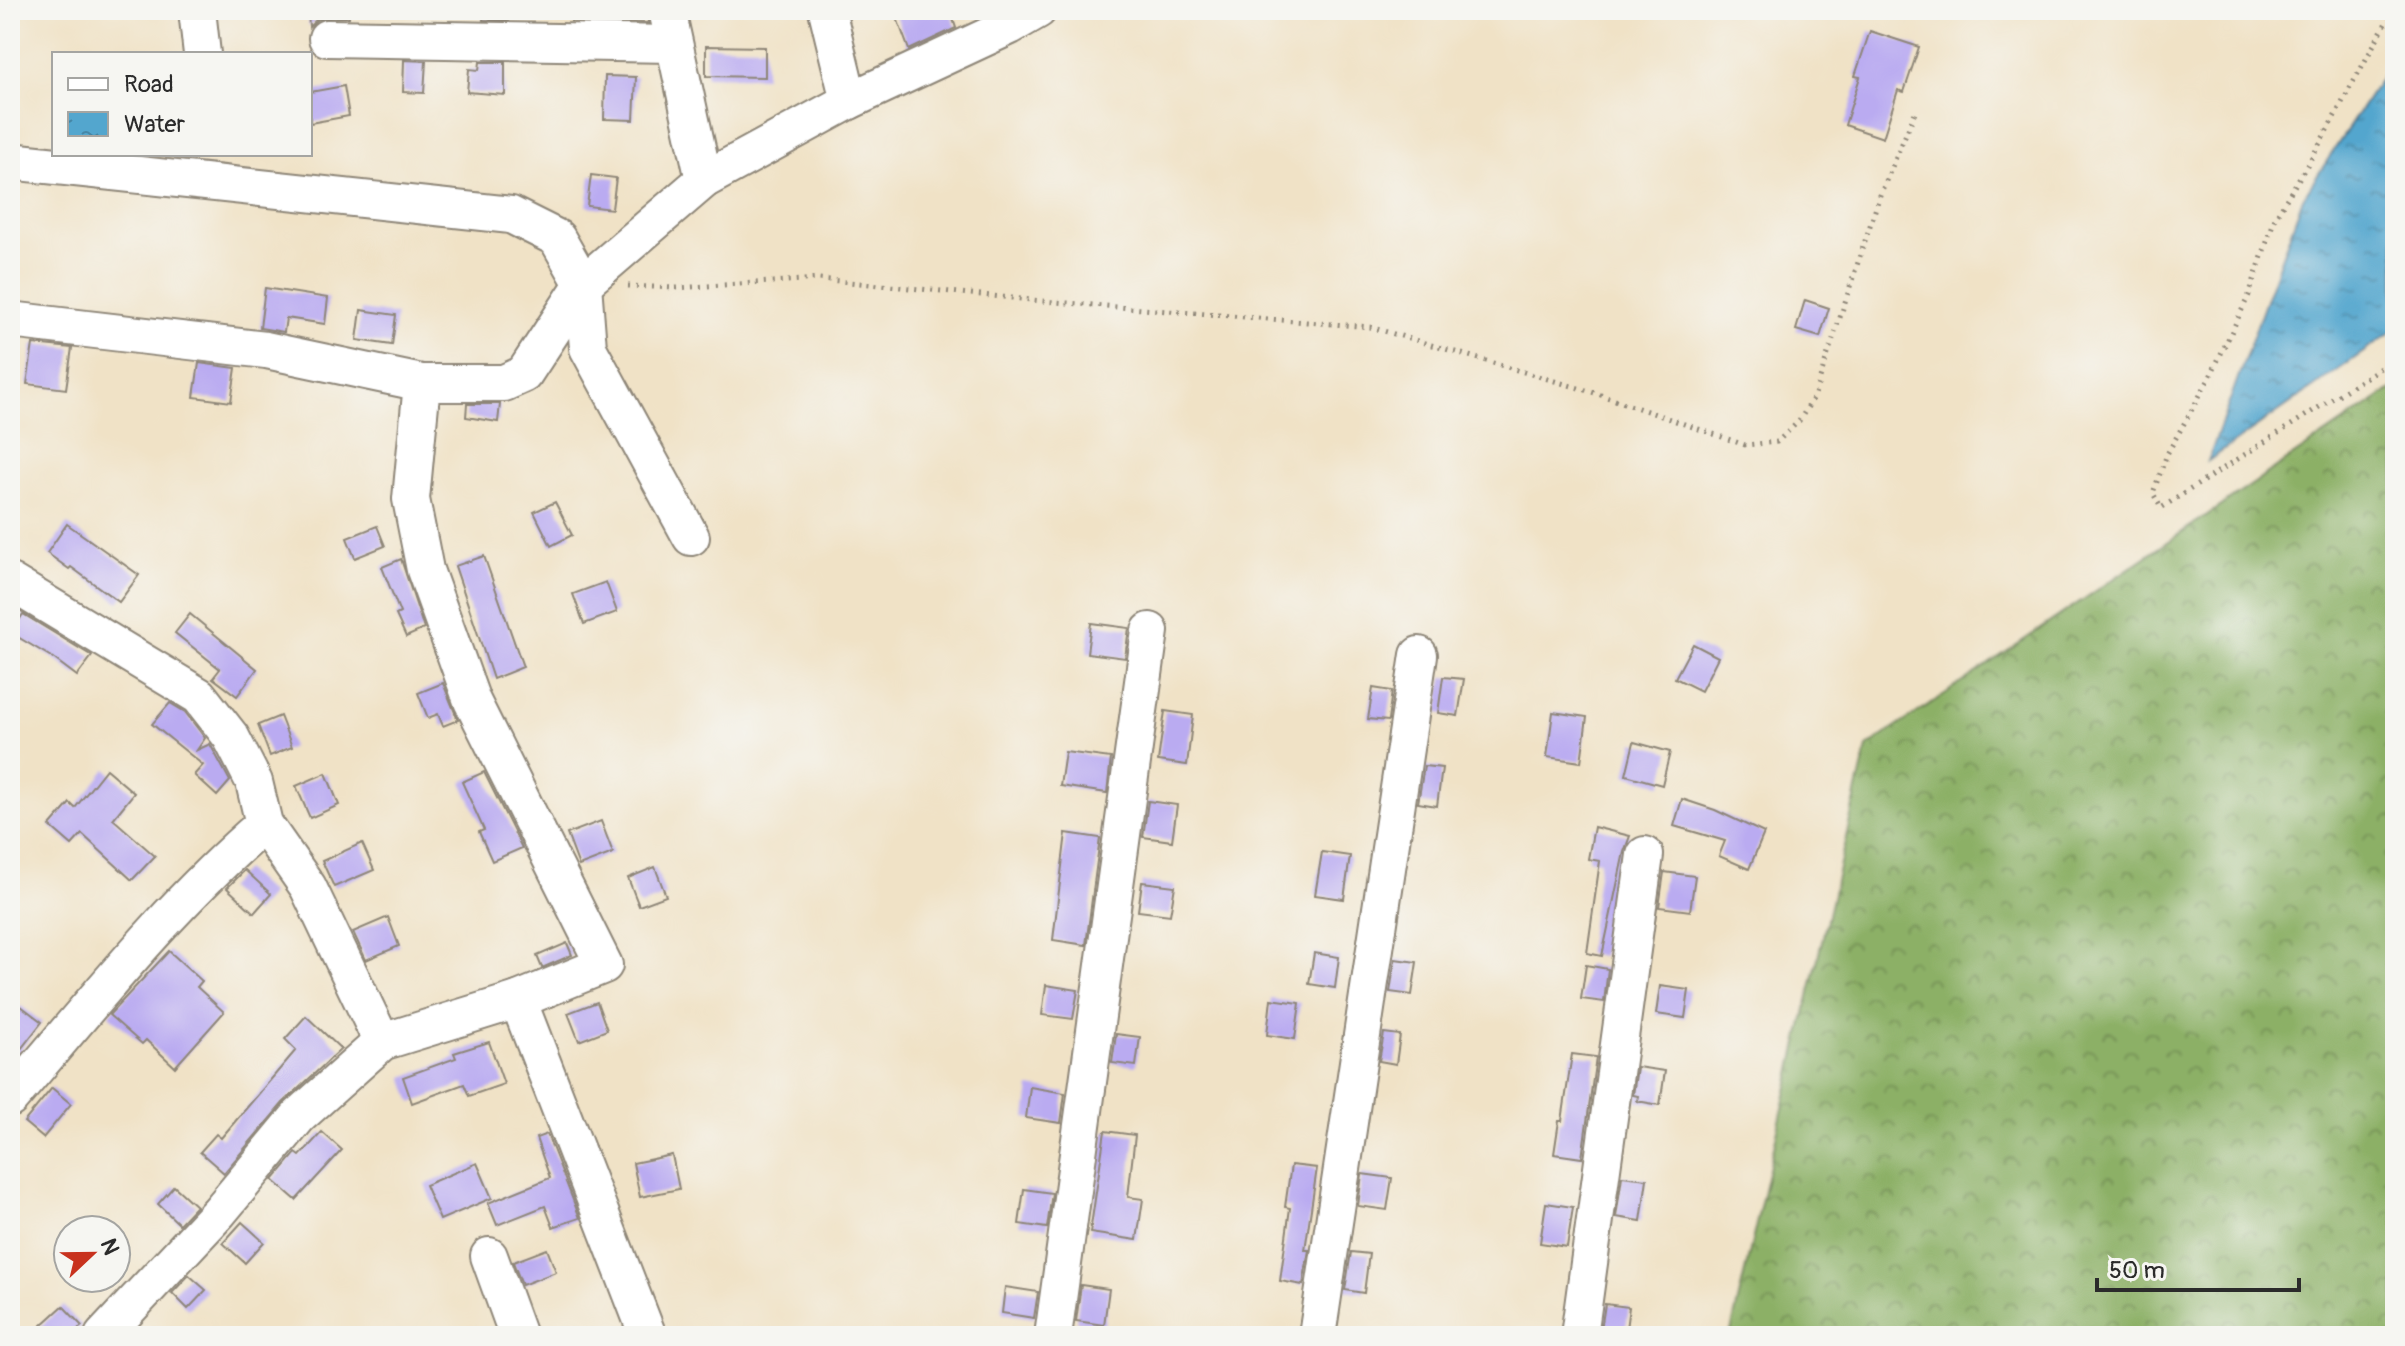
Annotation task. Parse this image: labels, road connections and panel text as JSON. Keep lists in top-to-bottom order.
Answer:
{
  "legend": ["Road", "Water"],
  "scale_bar": "50 m",
  "north": "right"
}
